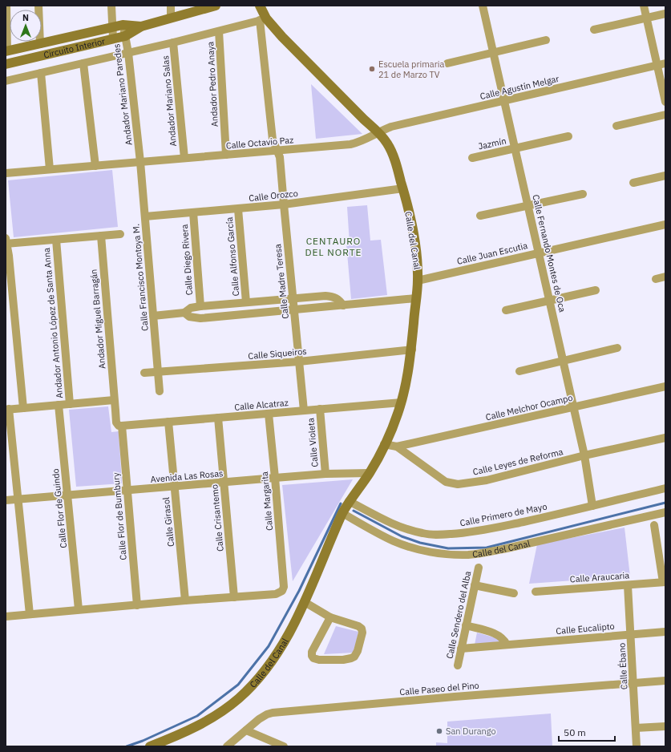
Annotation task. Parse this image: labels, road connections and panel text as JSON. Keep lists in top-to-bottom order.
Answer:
{
  "streets": {
    "street": [
      "Circuito Interior",
      "Andador Pedro Anaya",
      "Calle Agustín Melgar",
      "Andador Mariano Paredes",
      "Andador Mariano Salas",
      "Calle Octavio Paz",
      "Jazmín",
      "Calle Orozco",
      "Calle del Canal",
      "Calle Juan Escutia",
      "Calle Fernando Montes de Oca",
      "Calle Alfonso García",
      "Calle Diego Rivera",
      "Calle Francisco Montoya M.",
      "Calle Madre Teresa",
      "Andador Miguel Barragán",
      "Andador Antonio López de Santa Anna",
      "Calle Siqueiros",
      "Calle Alcatraz",
      "Calle Melchor Ocampo",
      "Calle Violeta",
      "Calle Leyes de Reforma",
      "Avenida Las Rosas",
      "Calle Margarita",
      "Calle Flor de Guindo",
      "Calle Primero de Mayo",
      "Calle Flor de Bumbury",
      "Calle Crisantemo",
      "Calle Girasol",
      "Calle Araucaria",
      "Calle Sendero del Alba",
      "Calle Eucalipto",
      "Calle Ébano",
      "Calle Paseo del Pino"
    ]
  },
  "crossings": [
    ["Circuito Interior", "Andador Mariano Paredes"],
    ["Andador Pedro Anaya", "Calle Octavio Paz"],
    ["Calle Agustín Melgar", "Calle Octavio Paz"],
    ["Calle Agustín Melgar", "Calle del Canal"],
    ["Calle Agustín Melgar", "Calle Fernando Montes de Oca"],
    ["Andador Mariano Paredes", "Calle Octavio Paz"],
    ["Andador Mariano Paredes", "Calle Francisco Montoya M."],
    ["Andador Mariano Salas", "Calle Octavio Paz"],
    ["Calle Octavio Paz", "Calle del Canal"],
    ["Calle Octavio Paz", "Calle Francisco Montoya M."],
    ["Calle Octavio Paz", "Calle Madre Teresa"],
    ["Jazmín", "Calle Fernando Montes de Oca"],
    ["Calle Orozco", "Calle del Canal"],
    ["Calle Orozco", "Calle Alfonso García"],
    ["Calle Orozco", "Calle Diego Rivera"],
    ["Calle Orozco", "Calle Francisco Montoya M."],
    ["Calle Orozco", "Calle Madre Teresa"],
    ["Calle del Canal", "Calle Juan Escutia"],
    ["Calle del Canal", "Calle Madre Teresa"],
    ["Calle del Canal", "Calle Siqueiros"],
    ["Calle del Canal", "Calle Alcatraz"],
    ["Calle del Canal", "Calle Leyes de Reforma"],
    ["Calle del Canal", "Avenida Las Rosas"],
    ["Calle del Canal", "Calle Primero de Mayo"],
    ["Calle Juan Escutia", "Calle Fernando Montes de Oca"],
    ["Calle Fernando Montes de Oca", "Calle Melchor Ocampo"],
    ["Calle Fernando Montes de Oca", "Calle Leyes de Reforma"],
    ["Calle Fernando Montes de Oca", "Calle Primero de Mayo"],
    ["Calle Francisco Montoya M.", "Calle Siqueiros"],
    ["Calle Madre Teresa", "Calle Siqueiros"],
    ["Calle Madre Teresa", "Calle Alcatraz"],
    ["Andador Miguel Barragán", "Calle Alcatraz"],
    ["Andador Miguel Barragán", "Calle Flor de Bumbury"],
    ["Calle Alcatraz", "Calle Violeta"],
    ["Calle Alcatraz", "Calle Margarita"],
    ["Calle Alcatraz", "Calle Flor de Bumbury"],
    ["Calle Alcatraz", "Calle Crisantemo"],
    ["Calle Alcatraz", "Calle Girasol"],
    ["Calle Melchor Ocampo", "Calle Leyes de Reforma"],
    ["Calle Violeta", "Avenida Las Rosas"],
    ["Avenida Las Rosas", "Calle Margarita"],
    ["Avenida Las Rosas", "Calle Flor de Guindo"],
    ["Avenida Las Rosas", "Calle Flor de Bumbury"],
    ["Avenida Las Rosas", "Calle Crisantemo"],
    ["Avenida Las Rosas", "Calle Girasol"],
    ["Calle Margarita", "Calle Crisantemo"],
    ["Calle Araucaria", "Calle Ébano"],
    ["Calle Sendero del Alba", "Calle Eucalipto"],
    ["Calle Eucalipto", "Calle Ébano"],
    ["Calle Ébano", "Calle Paseo del Pino"]
  ],
  "districts": ["CENTAURO DEL NORTE"],
  "places": ["Escuela primaria 21 de Marzo TV", "San Durango"],
  "scale_bar": "50 m",
  "north": "top"
}
